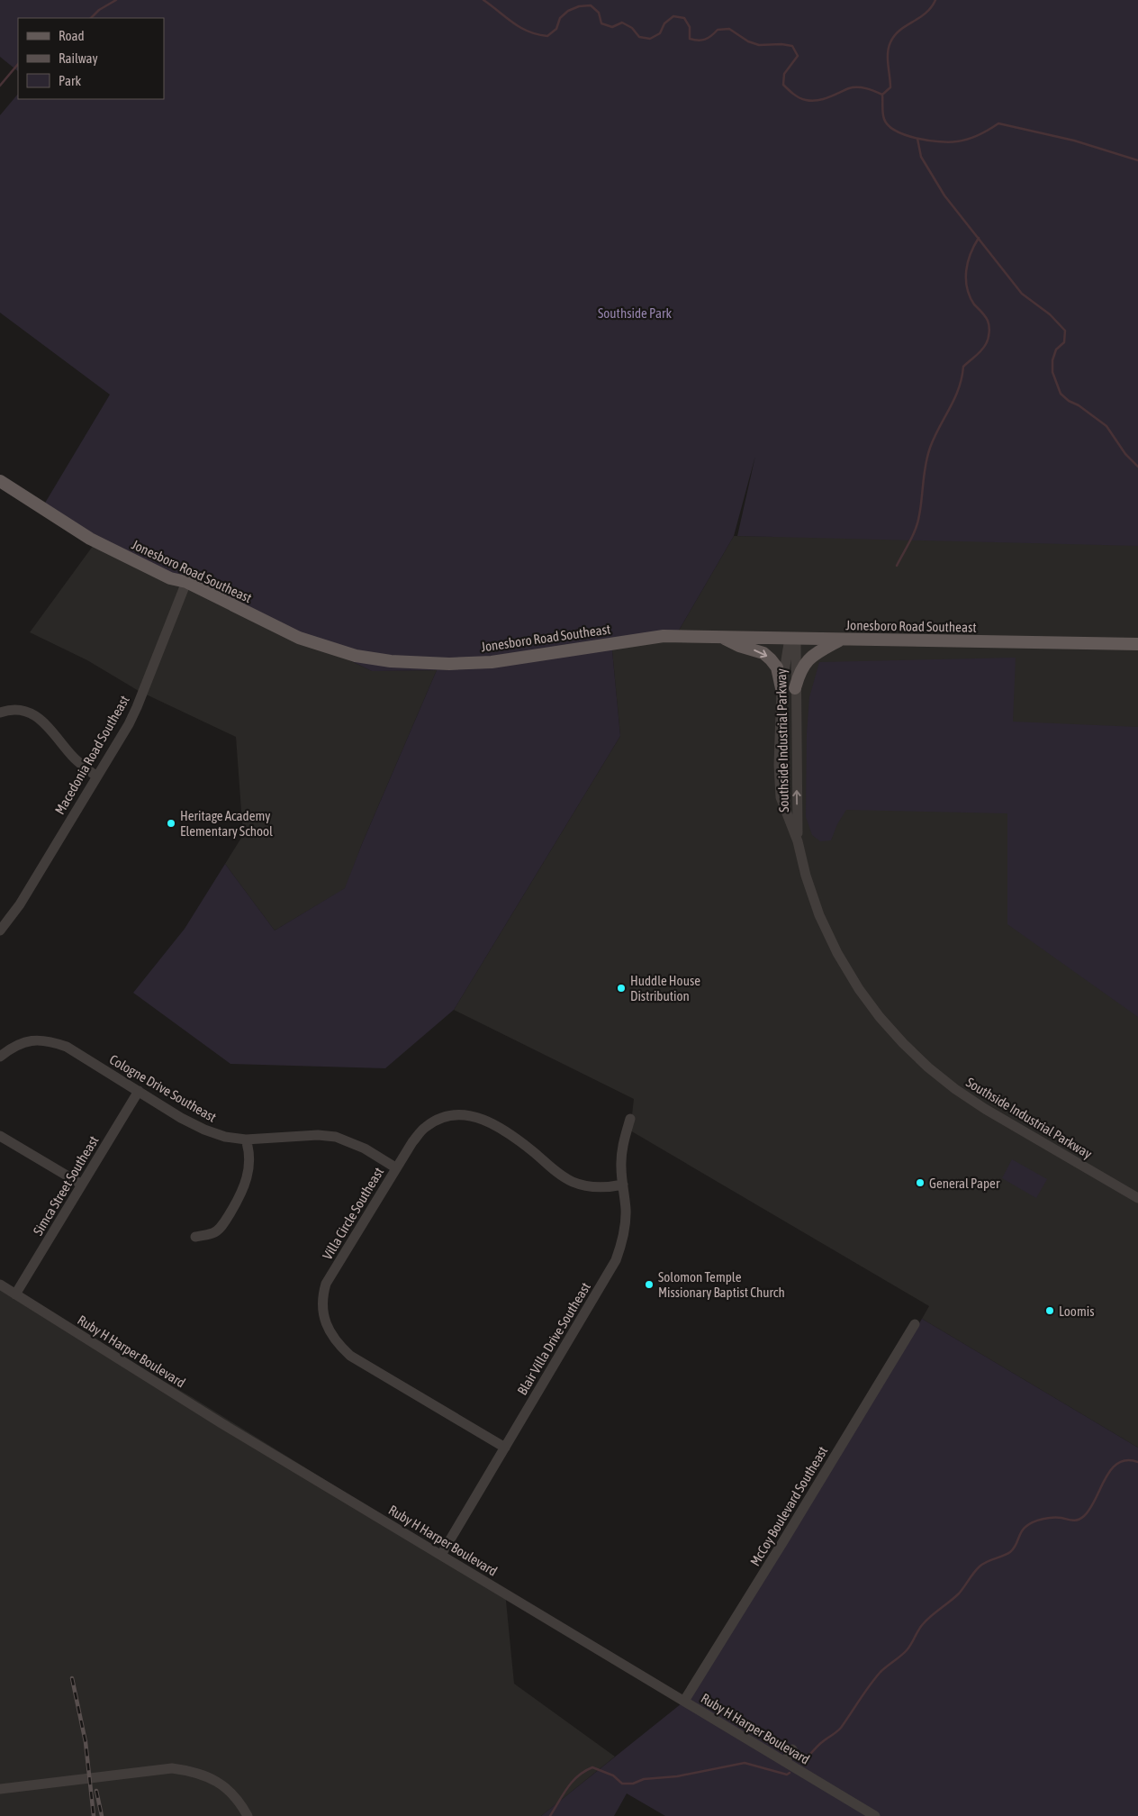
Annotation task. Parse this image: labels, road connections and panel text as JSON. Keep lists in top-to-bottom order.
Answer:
{
  "streets": {
    "main road": ["Jonesboro Road Southeast"],
    "street": [
      "Southside Industrial Parkway",
      "Macedonia Road Southeast",
      "Cologne Drive Southeast",
      "Simca Street Southeast",
      "Villa Circle Southeast",
      "Blair Villa Drive Southeast",
      "Ruby H Harper Boulevard",
      "McCoy Boulevard Southeast"
    ]
  },
  "crossings": [
    ["Jonesboro Road Southeast", "Southside Industrial Parkway"],
    ["Jonesboro Road Southeast", "Macedonia Road Southeast"],
    ["Cologne Drive Southeast", "Simca Street Southeast"],
    ["Cologne Drive Southeast", "Villa Circle Southeast"],
    ["Simca Street Southeast", "Ruby H Harper Boulevard"],
    ["Villa Circle Southeast", "Blair Villa Drive Southeast"],
    ["Blair Villa Drive Southeast", "Ruby H Harper Boulevard"],
    ["Ruby H Harper Boulevard", "McCoy Boulevard Southeast"]
  ],
  "parks": ["Southside Park"],
  "places": [
    "Heritage Academy Elementary School",
    "Huddle House Distribution",
    "General Paper",
    "Solomon Temple Missionary Baptist Church",
    "Loomis"
  ],
  "legend": ["Road", "Railway", "Park"]
}
